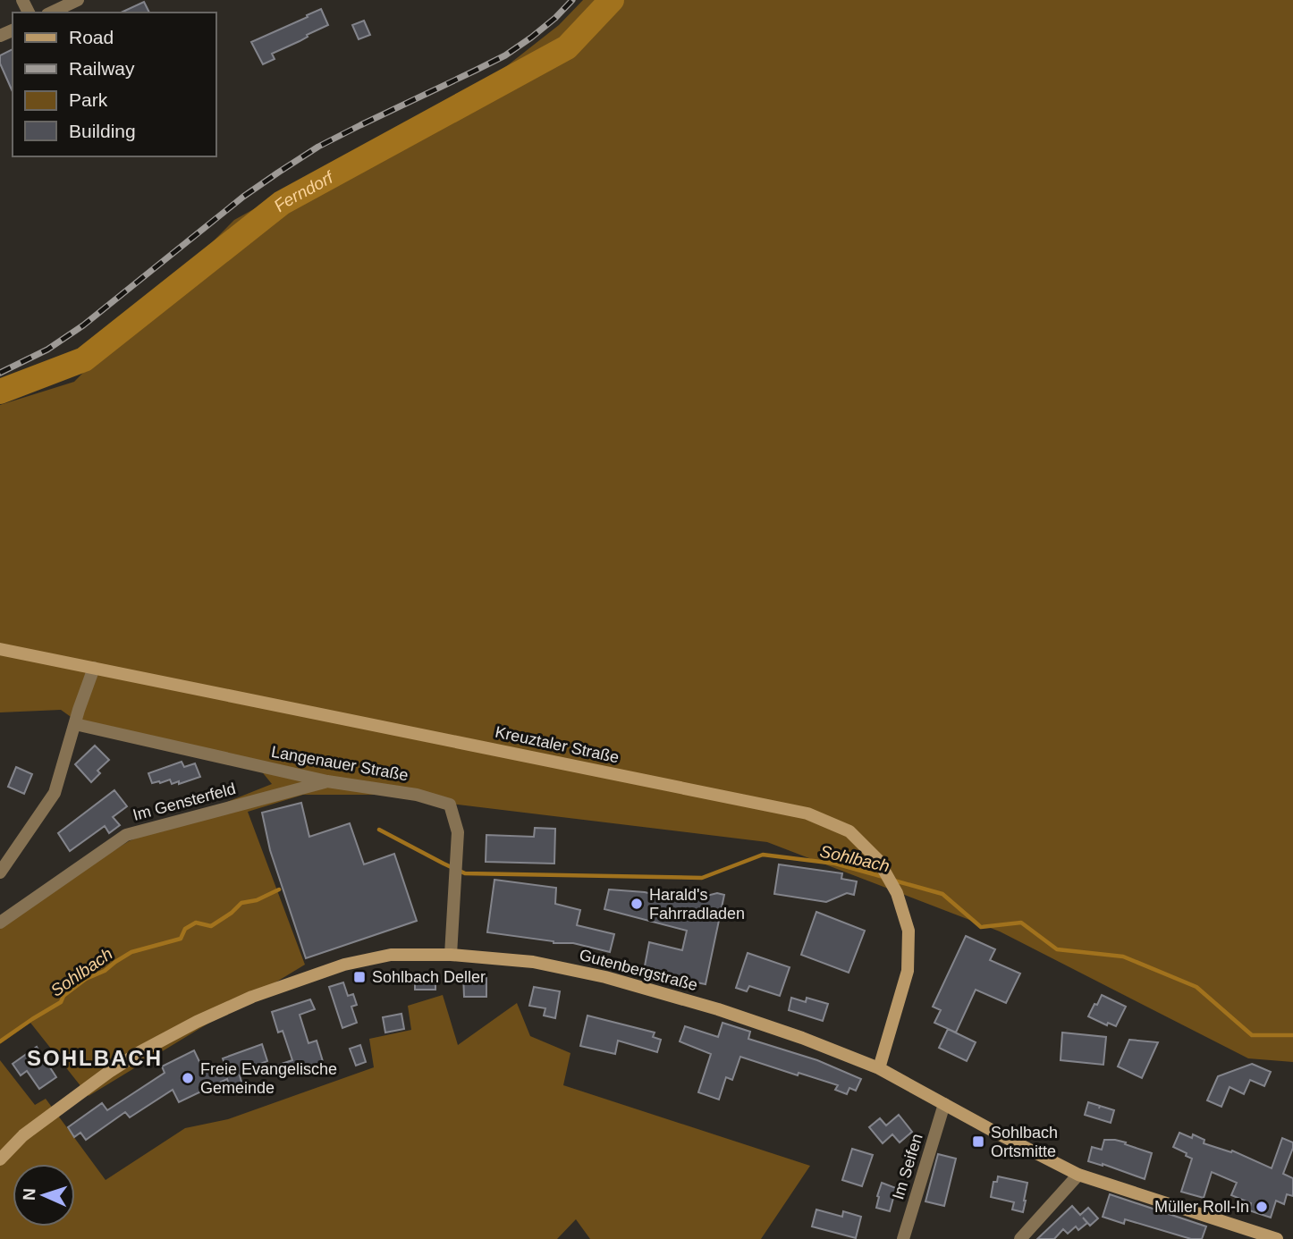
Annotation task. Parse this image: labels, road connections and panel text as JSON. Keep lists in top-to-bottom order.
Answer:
{
  "streets": {
    "street": [
      "Kreuztaler Straße",
      "Langenauer Straße",
      "Im Gensterfeld",
      "Gutenbergstraße",
      "Im Seifen"
    ]
  },
  "crossings": [
    ["Kreuztaler Straße", "Gutenbergstraße"],
    ["Langenauer Straße", "Im Gensterfeld"],
    ["Langenauer Straße", "Gutenbergstraße"],
    ["Gutenbergstraße", "Im Seifen"]
  ],
  "districts": ["SOHLBACH"],
  "water": ["Ferndorf", "Sohlbach"],
  "places": {
    "other": ["Harald's Fahrradladen", "Freie Evangelische Gemeinde", "Müller Roll-In"],
    "transit": ["Sohlbach Deller", "Sohlbach Ortsmitte"]
  },
  "legend": [
    "Road",
    "Railway",
    "Park",
    "Building"
  ],
  "north": "left"
}
